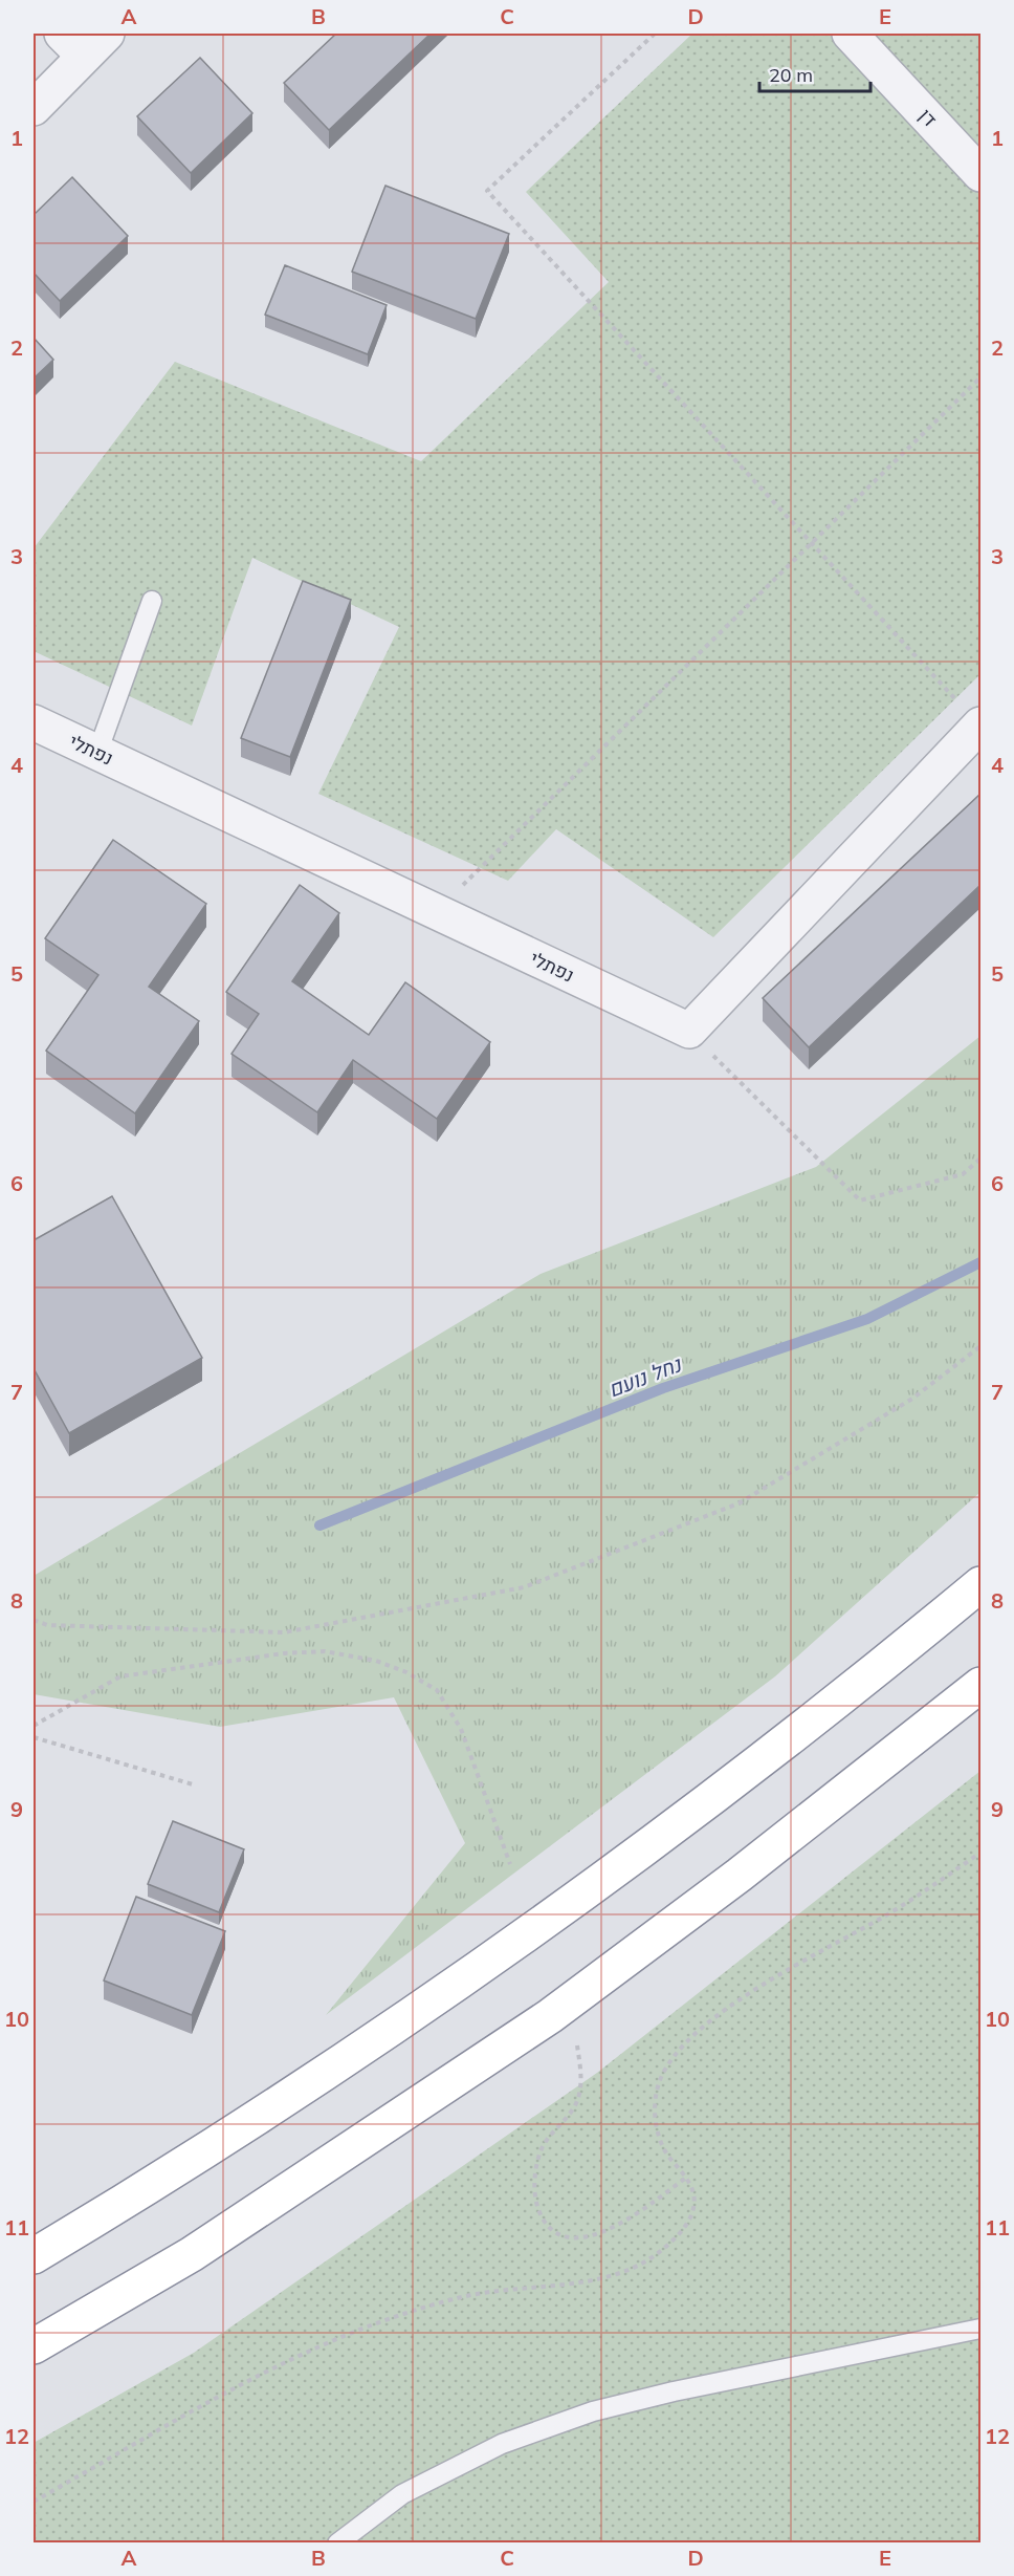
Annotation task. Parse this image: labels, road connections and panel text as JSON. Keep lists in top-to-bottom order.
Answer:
{
  "streets": {
    "street": ["דן", "נפתלי"]
  },
  "water": ["נחל נועם"],
  "scale_bar": "20 m",
  "grid": {
    "columns": [
      "A",
      "B",
      "C",
      "D",
      "E"
    ],
    "rows": [
      "1",
      "2",
      "3",
      "4",
      "5",
      "6",
      "7",
      "8",
      "9",
      "10",
      "11",
      "12"
    ]
  }
}
